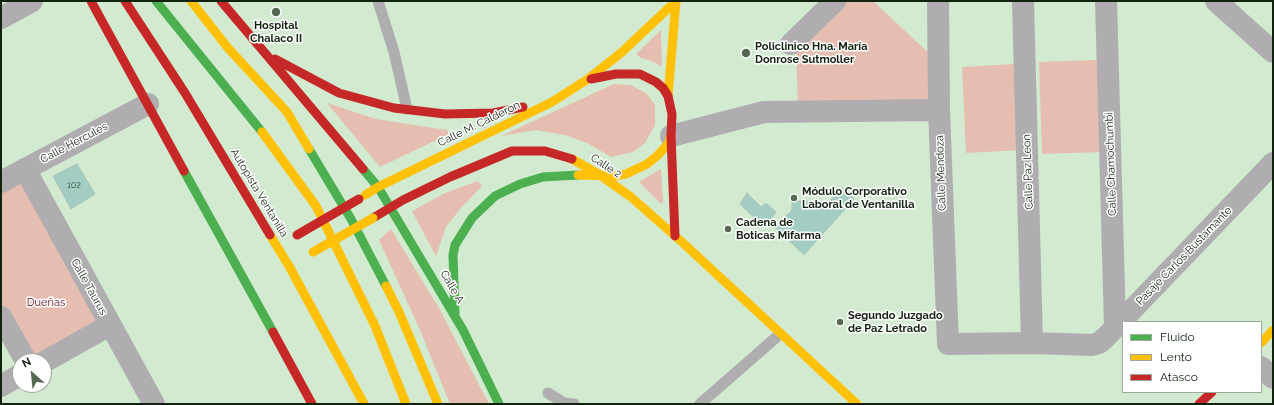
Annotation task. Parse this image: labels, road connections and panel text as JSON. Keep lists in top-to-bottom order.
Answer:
{
  "streets": {
    "main road": [
      "Calle M. Calderon",
      "Calle 2",
      "Autopista Ventanilla",
      "Calle A"
    ],
    "street": [
      "Calle Hercules",
      "Calle Chamochumbi",
      "Calle Paz Leon",
      "Calle Mendoza",
      "Pasaje Carlos Bustamante",
      "Calle Taurus"
    ]
  },
  "crossings": [
    ["Calle M. Calderon", "Autopista Ventanilla"],
    ["Calle M. Calderon", "Calle A"],
    ["Calle Hercules", "Calle Taurus"],
    ["Calle Chamochumbi", "Pasaje Carlos Bustamante"],
    ["Calle 2", "Calle A"],
    ["Calle Paz Leon", "Pasaje Carlos Bustamante"],
    ["Calle Mendoza", "Pasaje Carlos Bustamante"]
  ],
  "parks": ["Dueñas"],
  "places": [
    "Hospital Chalaco II",
    "Policlinico Hna. María Donrose Sutmoller",
    "Módulo Corporativo Laboral de Ventanilla",
    "Cadena de Boticas Mifarma",
    "Segundo Juzgado de Paz Letrado"
  ],
  "house_numbers": ["102"],
  "legend": ["Fluido", "Lento", "Atasco"],
  "north": "top left"
}
